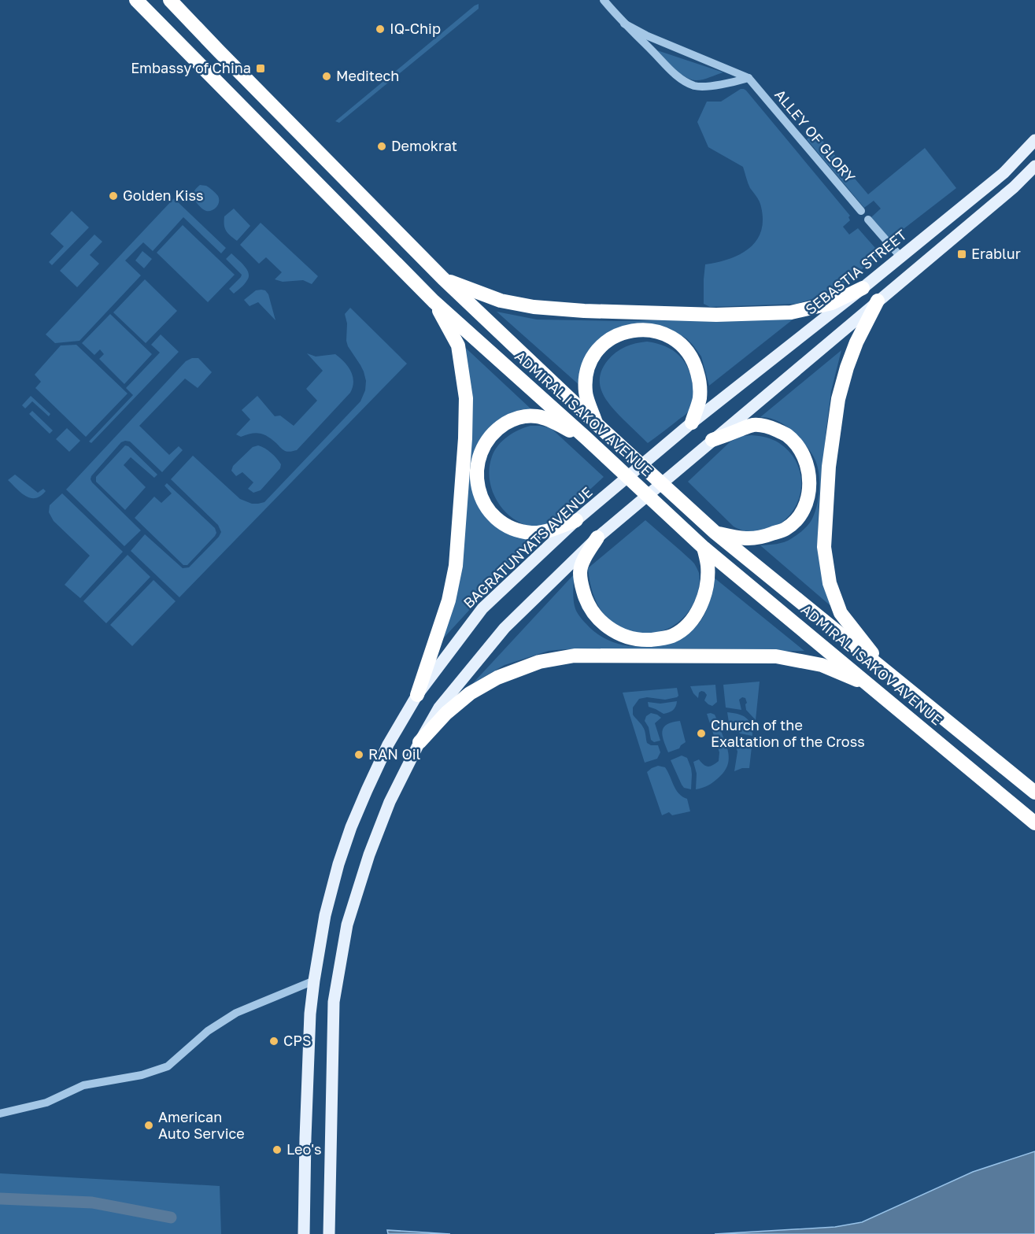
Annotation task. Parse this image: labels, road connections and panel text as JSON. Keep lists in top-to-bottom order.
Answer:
{
  "streets": {
    "highway": ["ADMIRAL ISAKOV AVENUE"],
    "main road": ["SEBASTIA STREET", "BAGRATUNYATS AVENUE"],
    "street": ["ALLEY OF GLORY"]
  },
  "crossings": [
    ["SEBASTIA STREET", "BAGRATUNYATS AVENUE"]
  ],
  "places": {
    "other": [
      "IQ-Chip",
      "Meditech",
      "Demokrat",
      "Golden Kiss",
      "Church of the Exaltation of the Cross",
      "RAN Oil",
      "CPS",
      "American Auto Service",
      "Leo's"
    ],
    "transit": ["Embassy of China", "Erablur"]
  }
}
